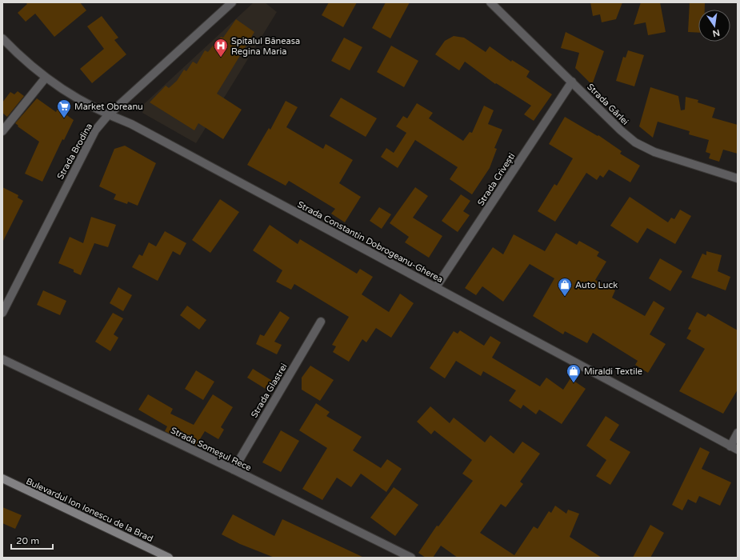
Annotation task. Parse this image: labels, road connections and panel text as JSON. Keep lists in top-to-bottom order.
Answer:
{
  "streets": {
    "main road": ["Bulevardul Ion Ionescu de la Brad"],
    "street": [
      "Strada Gârlei",
      "Strada Brodina",
      "Strada Crivești",
      "Strada Constantin Dobrogeanu-Gherea",
      "Strada Glastrei",
      "Strada Someșul Rece"
    ]
  },
  "crossings": [
    ["Strada Gârlei", "Strada Crivești"],
    ["Strada Brodina", "Strada Constantin Dobrogeanu-Gherea"],
    ["Strada Crivești", "Strada Constantin Dobrogeanu-Gherea"],
    ["Strada Glastrei", "Strada Someșul Rece"]
  ],
  "places": {
    "hospital": ["Spitalul Băneasa Regina Maria"],
    "supermarket": ["Market Obreanu"],
    "shop": ["Auto Luck", "Miraldi Textile"]
  },
  "scale_bar": "20 m",
  "north": "bottom"
}
